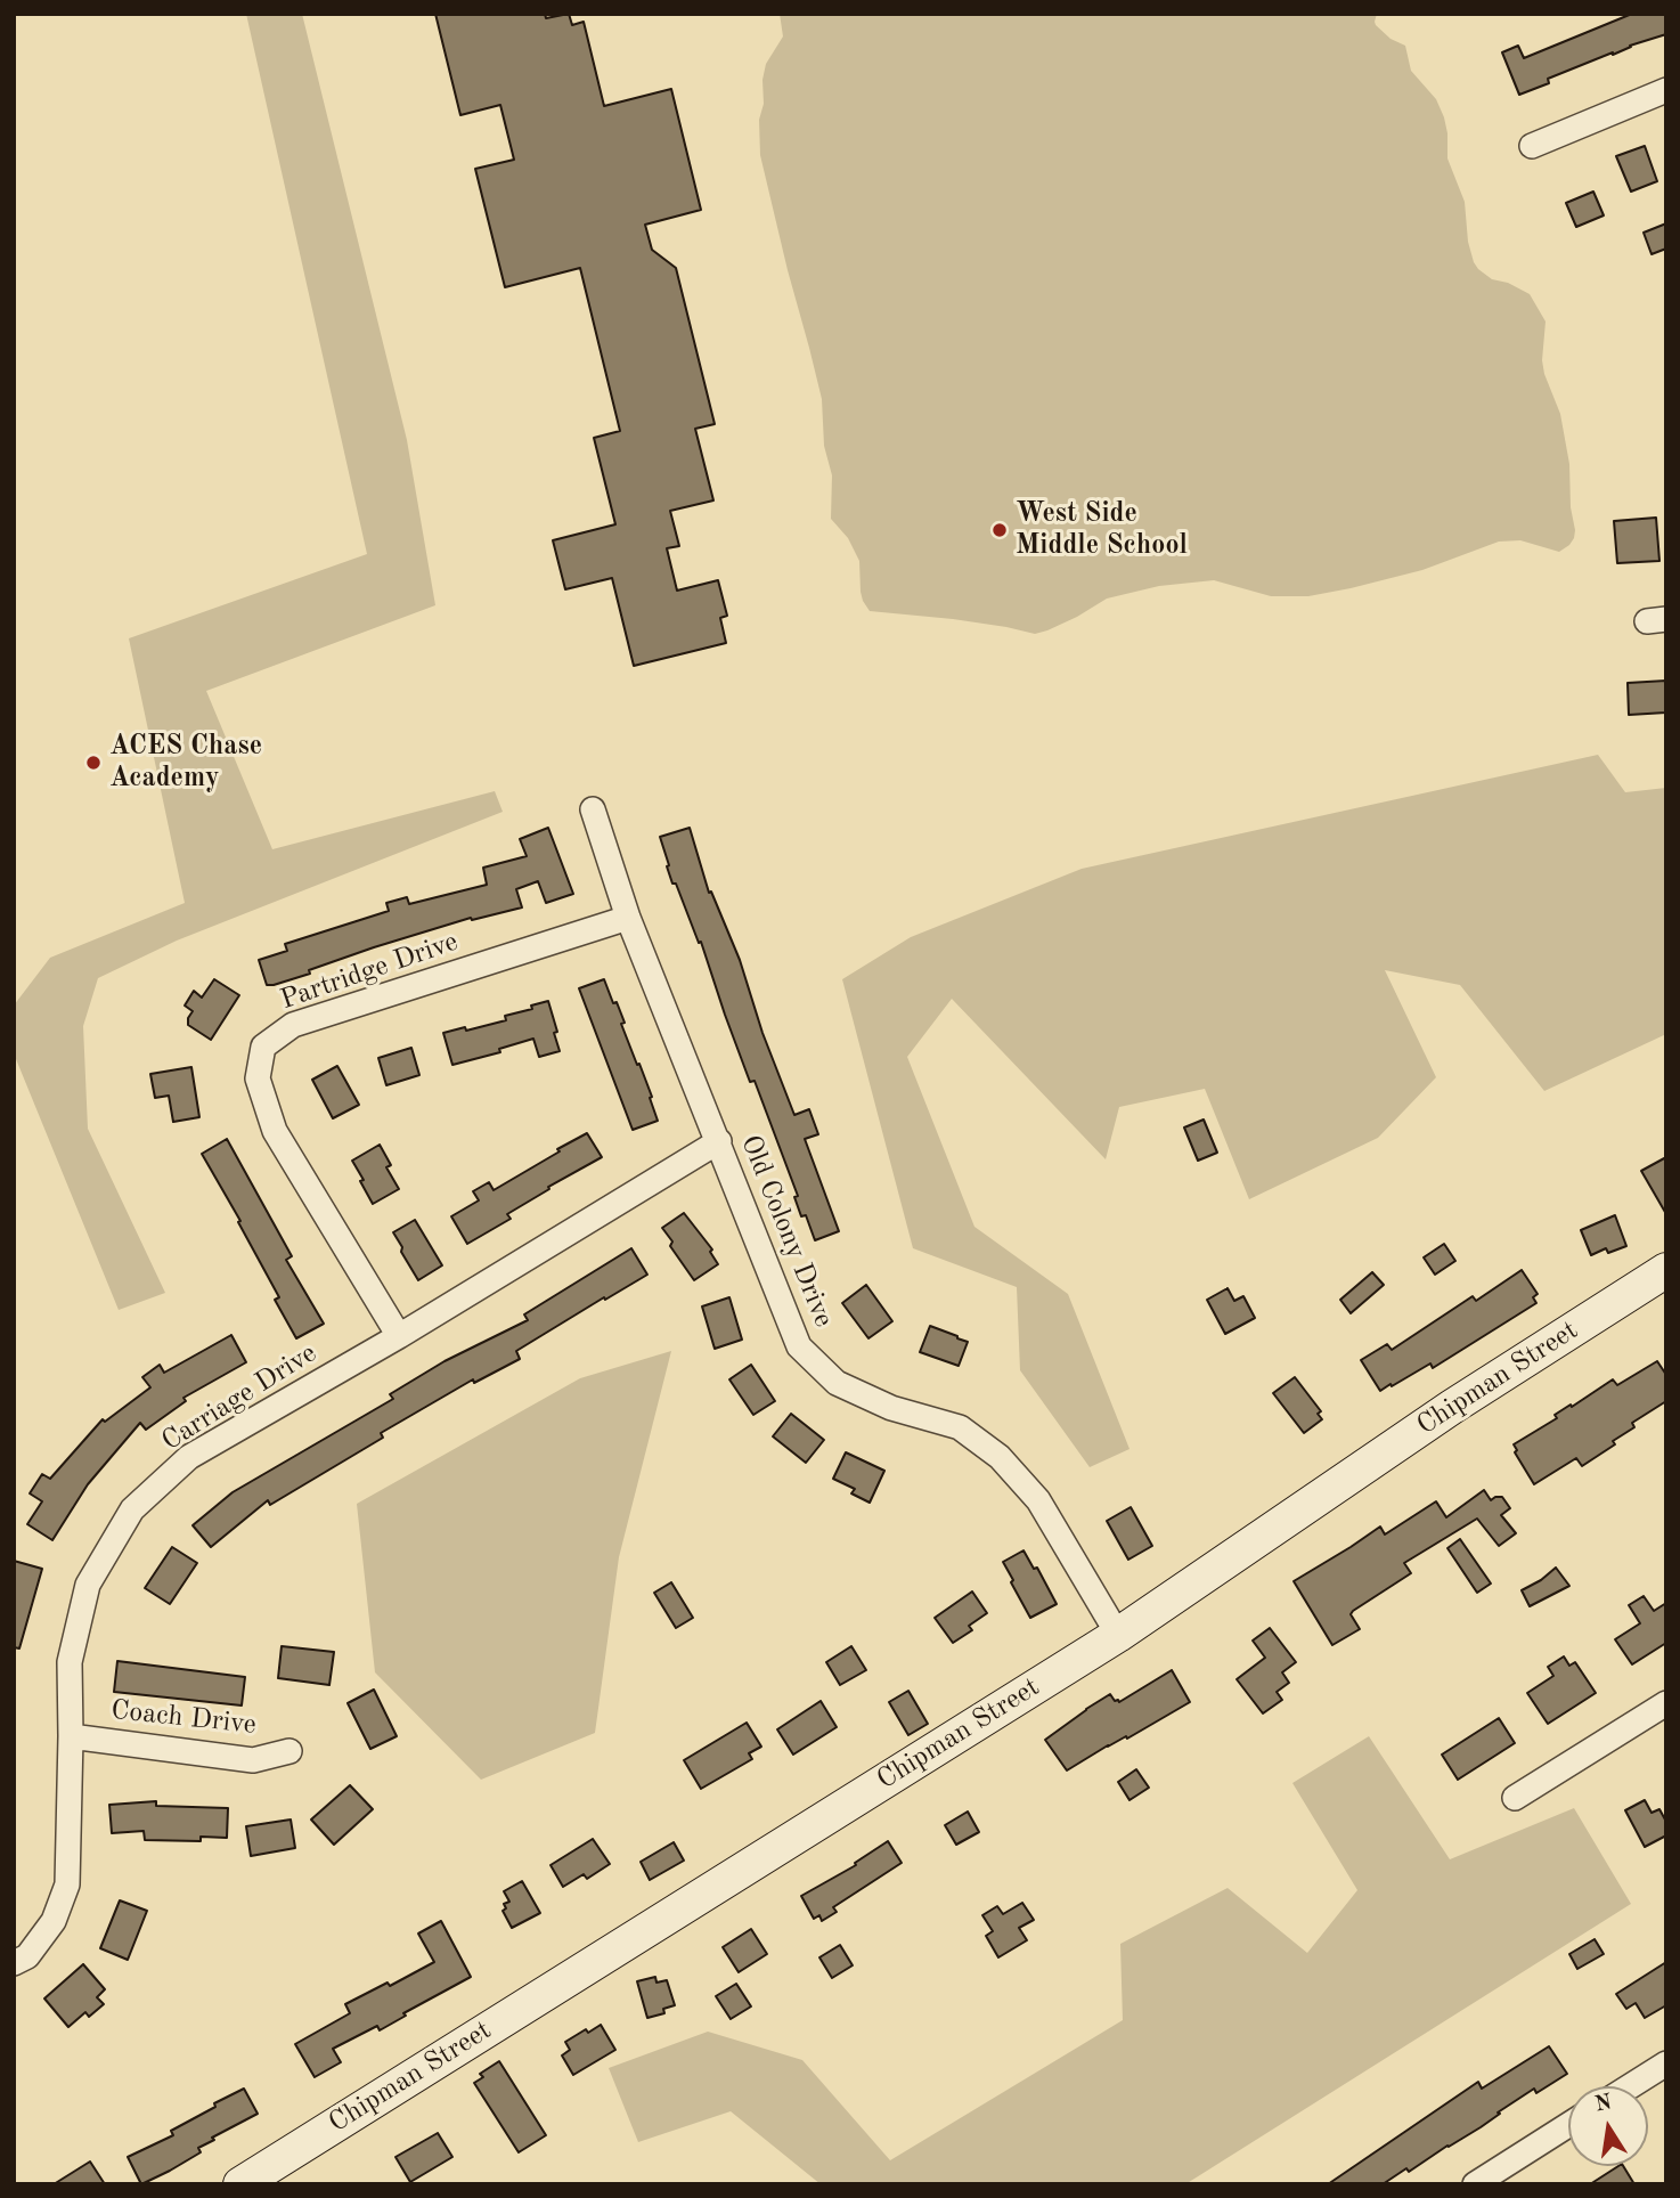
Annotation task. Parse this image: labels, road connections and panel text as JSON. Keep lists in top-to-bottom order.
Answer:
{
  "streets": {
    "street": [
      "Partridge Drive",
      "Old Colony Drive",
      "Chipman Street",
      "Carriage Drive",
      "Coach Drive"
    ]
  },
  "crossings": [
    ["Partridge Drive", "Old Colony Drive"],
    ["Partridge Drive", "Carriage Drive"],
    ["Old Colony Drive", "Chipman Street"],
    ["Old Colony Drive", "Carriage Drive"],
    ["Carriage Drive", "Coach Drive"]
  ],
  "places": ["West Side Middle School", "ACES Chase Academy"],
  "north": "top"
}
